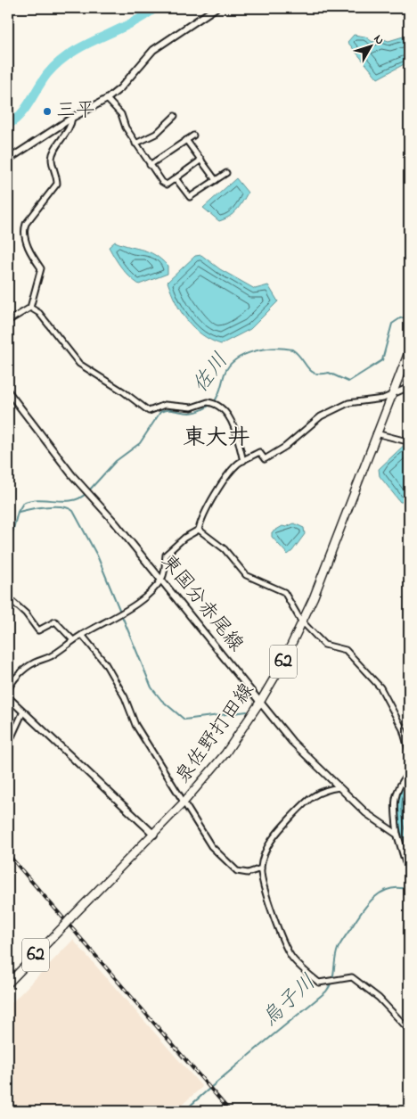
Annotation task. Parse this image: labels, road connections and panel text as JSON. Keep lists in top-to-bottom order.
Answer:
{
  "streets": {
    "main road": ["62", "泉佐野打田線"],
    "street": ["東国分赤尾線"]
  },
  "crossings": [
    ["東国分赤尾線", "泉佐野打田線"]
  ],
  "districts": ["東大井"],
  "water": ["佐川", "烏子川"],
  "places": ["三平"],
  "north": "top right"
}
